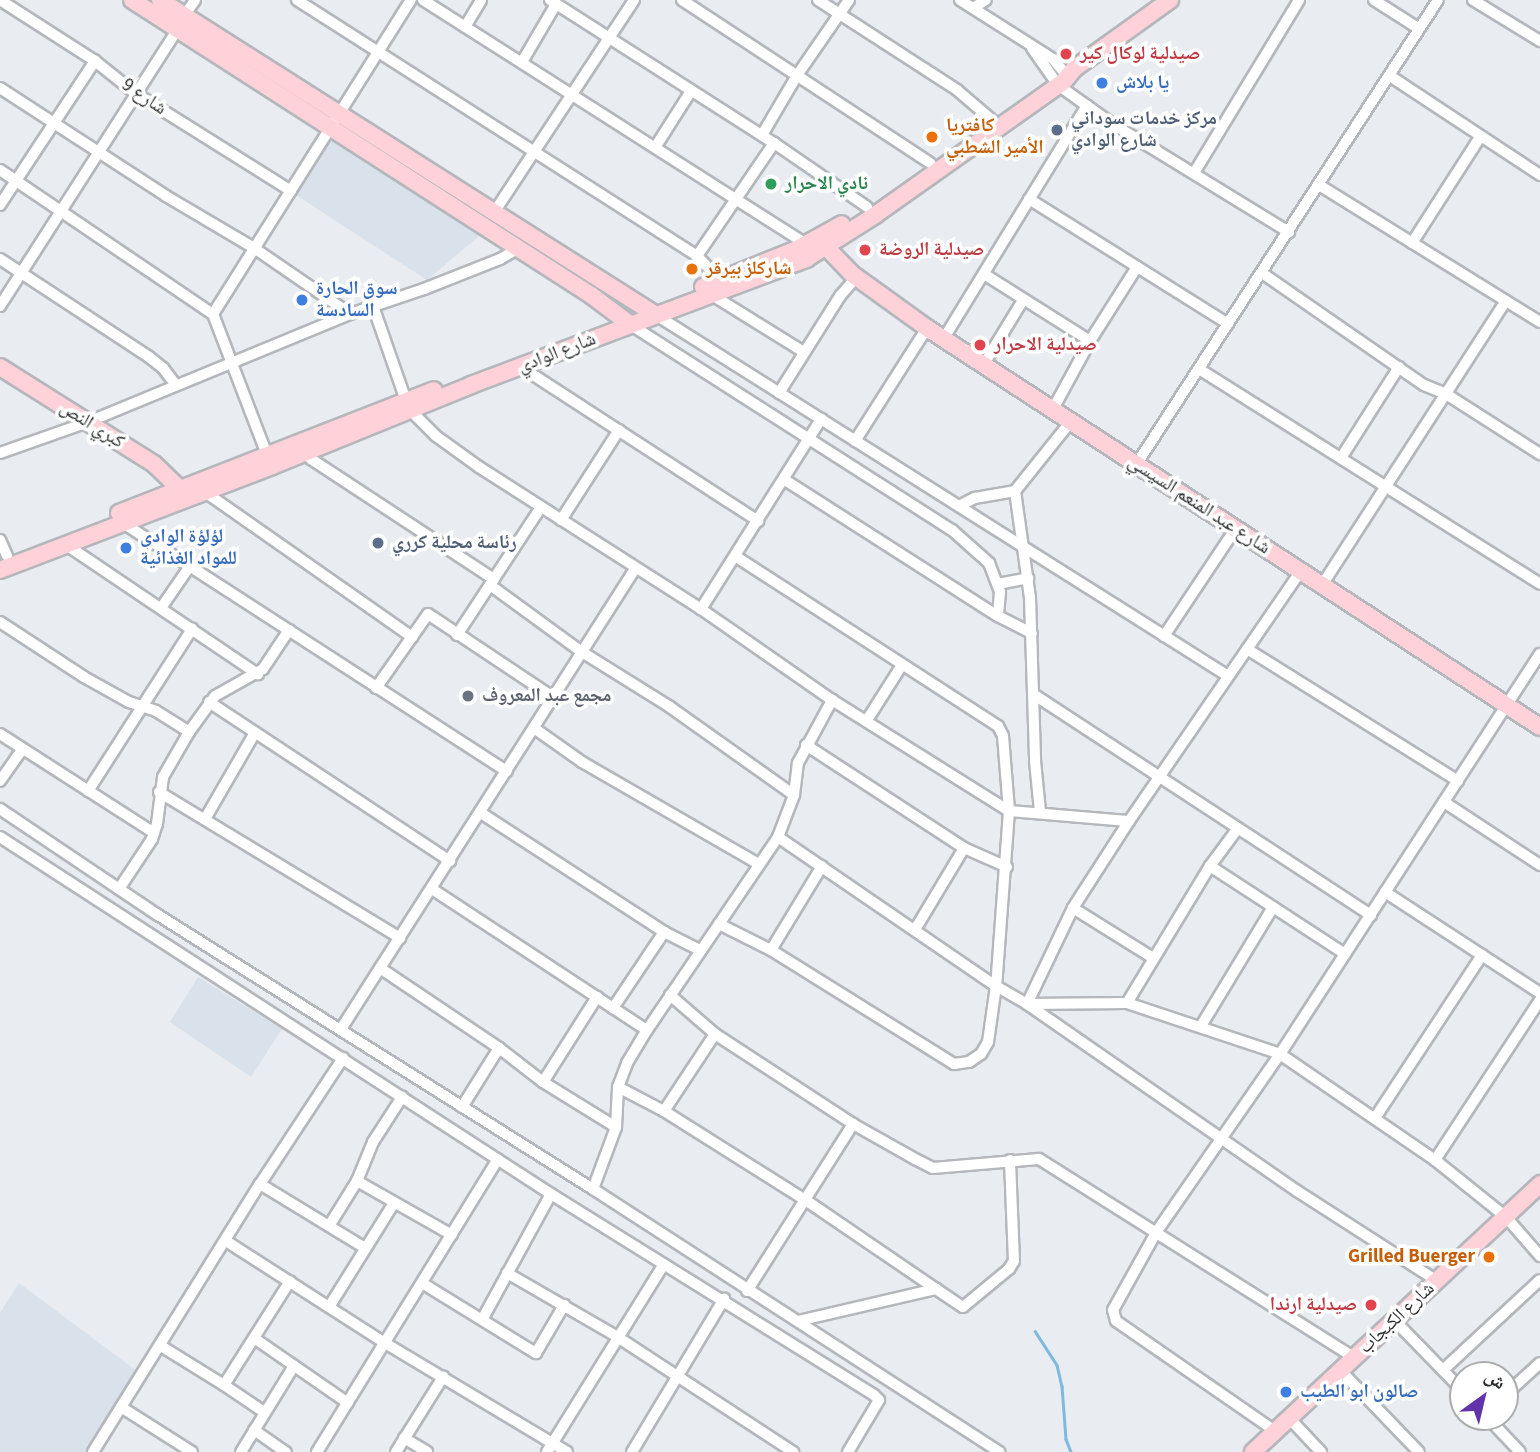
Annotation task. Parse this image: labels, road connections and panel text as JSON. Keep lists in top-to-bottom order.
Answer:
{
  "streets": {
    "main road": [
      "شارع الوادي",
      "كبري النص",
      "شارع عبد المنعم السيسي",
      "شارع الكبجاب"
    ],
    "street": ["شارع 9"]
  },
  "crossings": [
    ["شارع الوادي", "كبري النص"],
    ["شارع الوادي", "شارع عبد المنعم السيسي"]
  ],
  "places": [
    "صيدلية لوكال كير",
    "يا بلاش",
    "مركز خدمات سوداني شارع الوادي",
    "كافتريا الأمير الشطبي",
    "نادي الاحرار",
    "صيدلية الروضة",
    "شاركلز بيرقر",
    "سوق الحارة السادسة",
    "صيدلية الاحرار",
    "رئاسة محلية كرري",
    "لؤلؤة الوادي للمواد الغذائية",
    "مجمع عبد المعروف",
    "Grilled Buerger",
    "صيدلية ارندا",
    "صالون ابو الطيب"
  ],
  "north": "top right"
}
